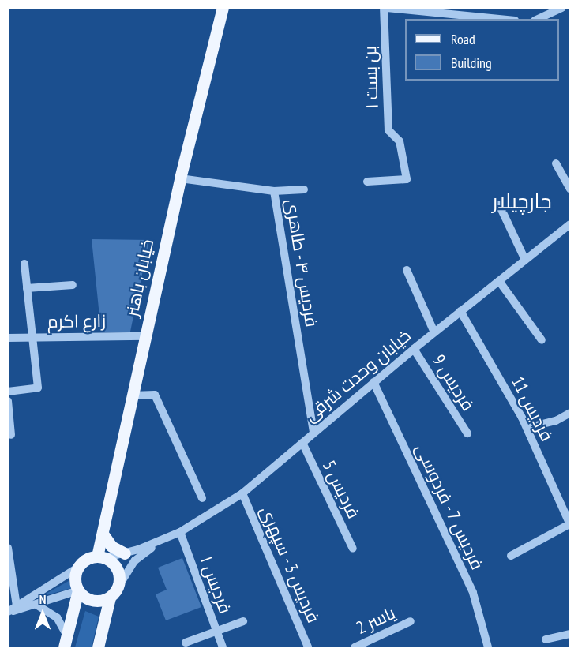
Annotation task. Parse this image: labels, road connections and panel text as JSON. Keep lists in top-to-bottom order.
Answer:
{
  "streets": {
    "main road": ["خیابان باهنر"],
    "street": [
      "بن بست ۱",
      "فردیس ۴ - طاهری",
      "زارع اکرم",
      "خیابان وحدت شرقی",
      "فردیس 9",
      "فردیس 11",
      "فردیس 5",
      "فردیس 7 - فردوسی",
      "فردیس 3 - سپهری",
      "فردیس ۱",
      "یاسر 2"
    ]
  },
  "crossings": [
    ["فردیس ۴ - طاهری", "خیابان باهنر"],
    ["فردیس ۴ - طاهری", "خیابان وحدت شرقی"],
    ["خیابان باهنر", "زارع اکرم"],
    ["خیابان وحدت شرقی", "فردیس 9"],
    ["خیابان وحدت شرقی", "فردیس 11"],
    ["خیابان وحدت شرقی", "فردیس 5"],
    ["خیابان وحدت شرقی", "فردیس 7 - فردوسی"],
    ["خیابان وحدت شرقی", "فردیس 3 - سپهری"],
    ["خیابان وحدت شرقی", "فردیس ۱"]
  ],
  "districts": ["جارچیلار"],
  "legend": ["Road", "Building"],
  "north": "top"
}
